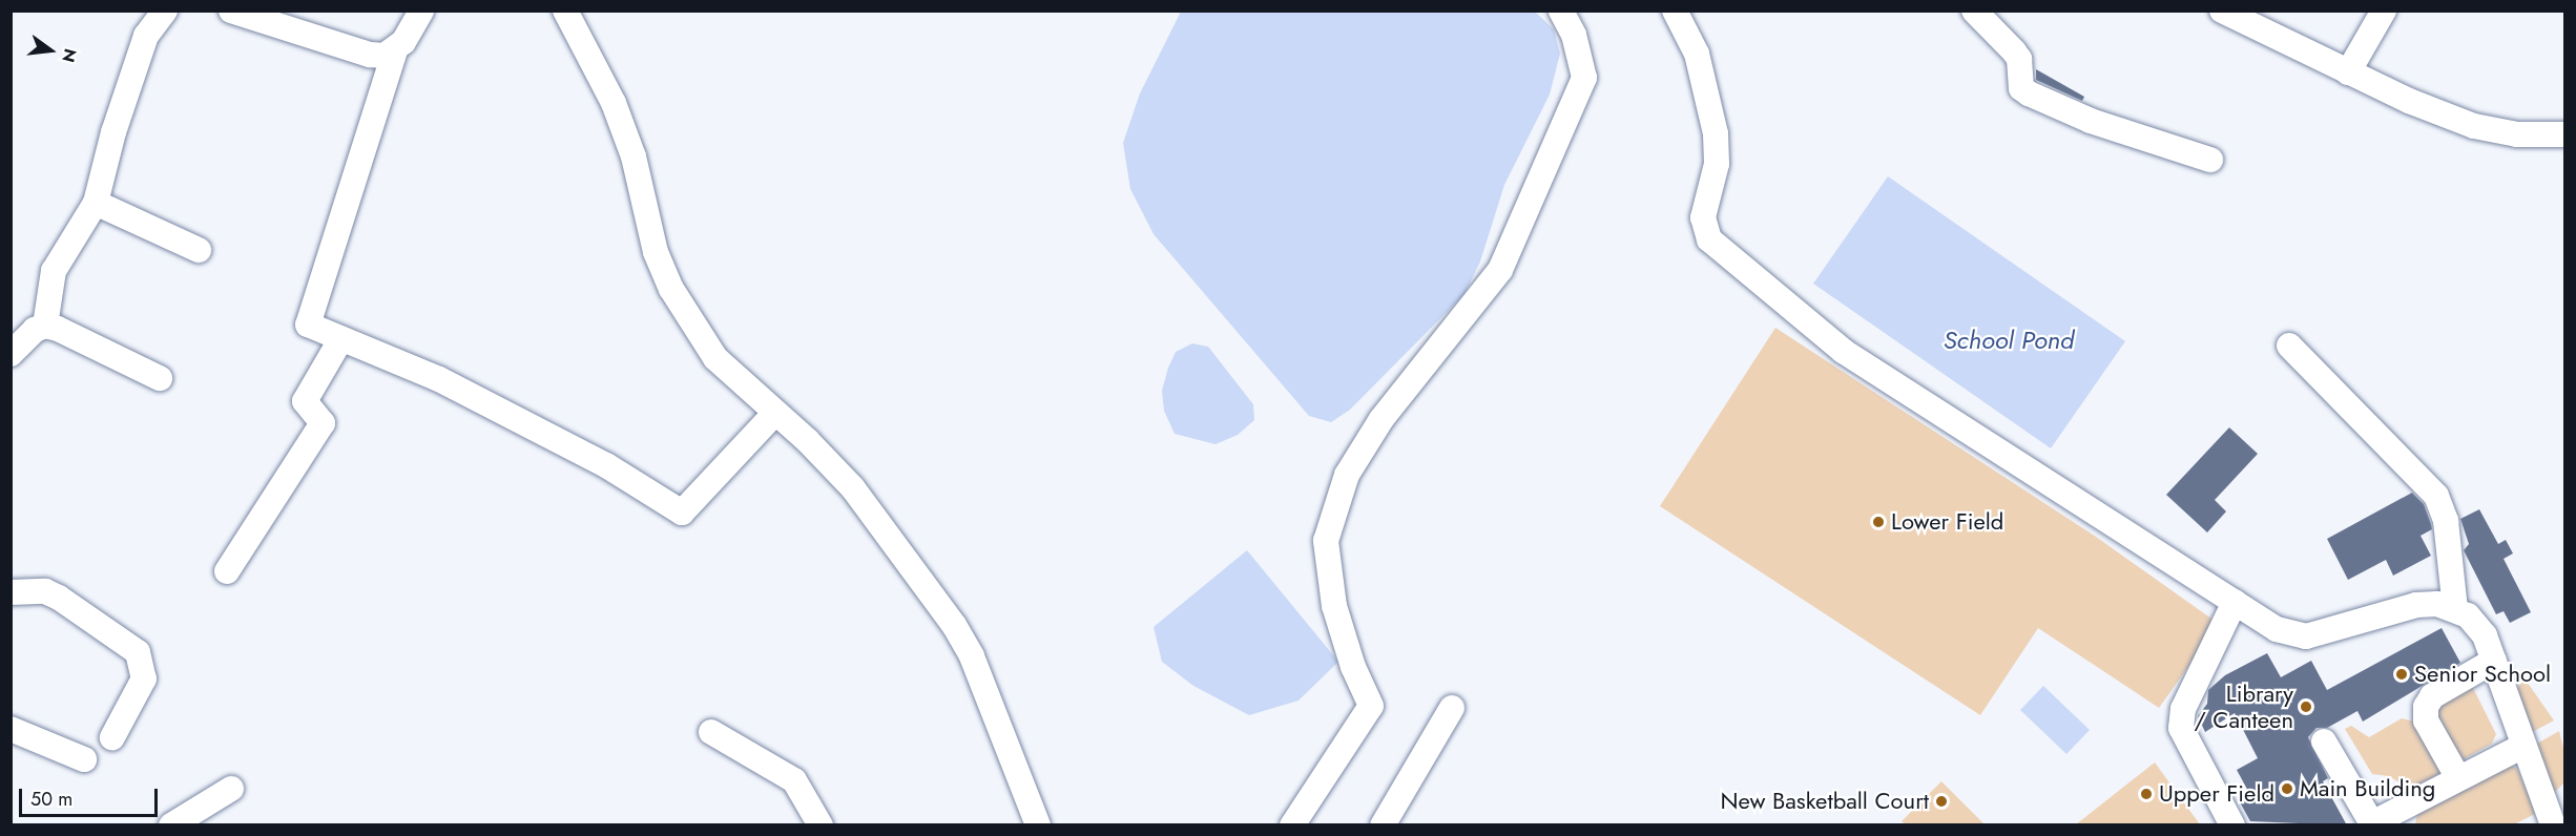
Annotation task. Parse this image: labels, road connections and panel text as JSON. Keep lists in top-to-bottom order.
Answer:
{
  "water": ["School Pond"],
  "places": [
    "Lower Field",
    "Senior School",
    "Library / Canteen",
    "Main Building",
    "Upper Field",
    "New Basketball Court"
  ],
  "scale_bar": "50 m",
  "north": "right"
}
